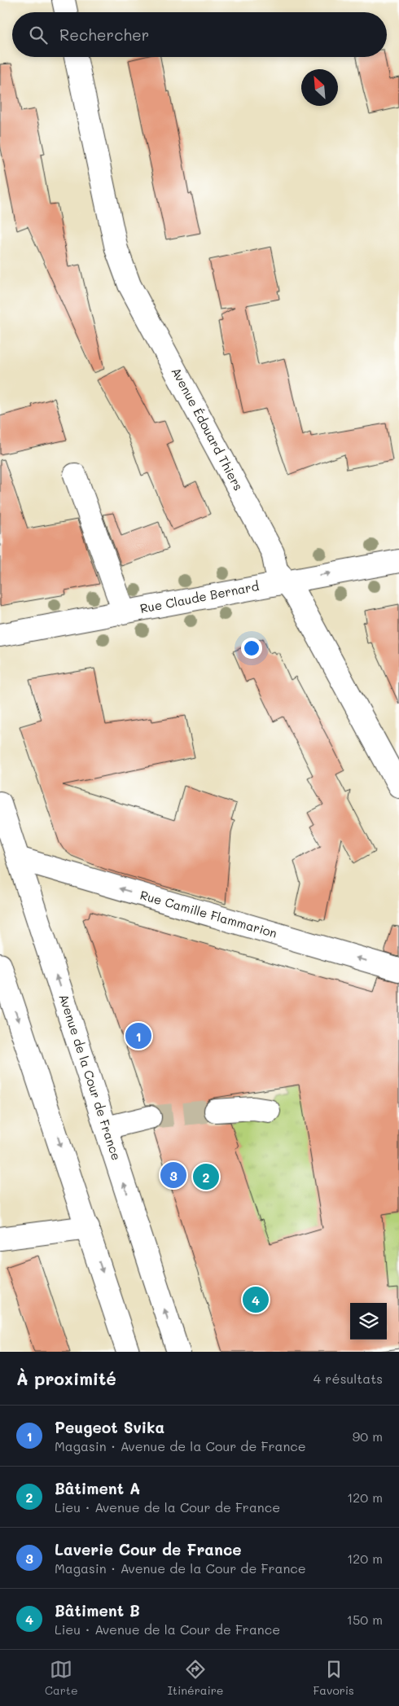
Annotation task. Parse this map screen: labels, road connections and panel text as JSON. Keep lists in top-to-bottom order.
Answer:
{
  "streets": {
    "street": [
      "Avenue Édouard Thiers",
      "Rue Claude Bernard",
      "Rue Camille Flammarion",
      "Avenue de la Cour de France"
    ]
  },
  "crossings": [
    ["Avenue Édouard Thiers", "Rue Claude Bernard"],
    ["Rue Camille Flammarion", "Avenue de la Cour de France"]
  ],
  "one_way": ["Rue Camille Flammarion"],
  "north": "top left",
  "page": {
    "search": "Rechercher",
    "pins": [
      "1",
      "3",
      "2",
      "4"
    ],
    "heading": ["À proximité", "4 résultats"],
    "list": [
      {
        "mark": "1",
        "name": "Peugeot Svika",
        "note": "Magasin · Avenue de la Cour de France",
        "value": "90 m"
      },
      {
        "mark": "2",
        "name": "Bâtiment A",
        "note": "Lieu · Avenue de la Cour de France",
        "value": "120 m"
      },
      {
        "mark": "3",
        "name": "Laverie Cour de France",
        "note": "Magasin · Avenue de la Cour de France",
        "value": "120 m"
      },
      {
        "mark": "4",
        "name": "Bâtiment B",
        "note": "Lieu · Avenue de la Cour de France",
        "value": "150 m"
      }
    ],
    "nav": ["Carte", "Itinéraire", "Favoris"]
  }
}
